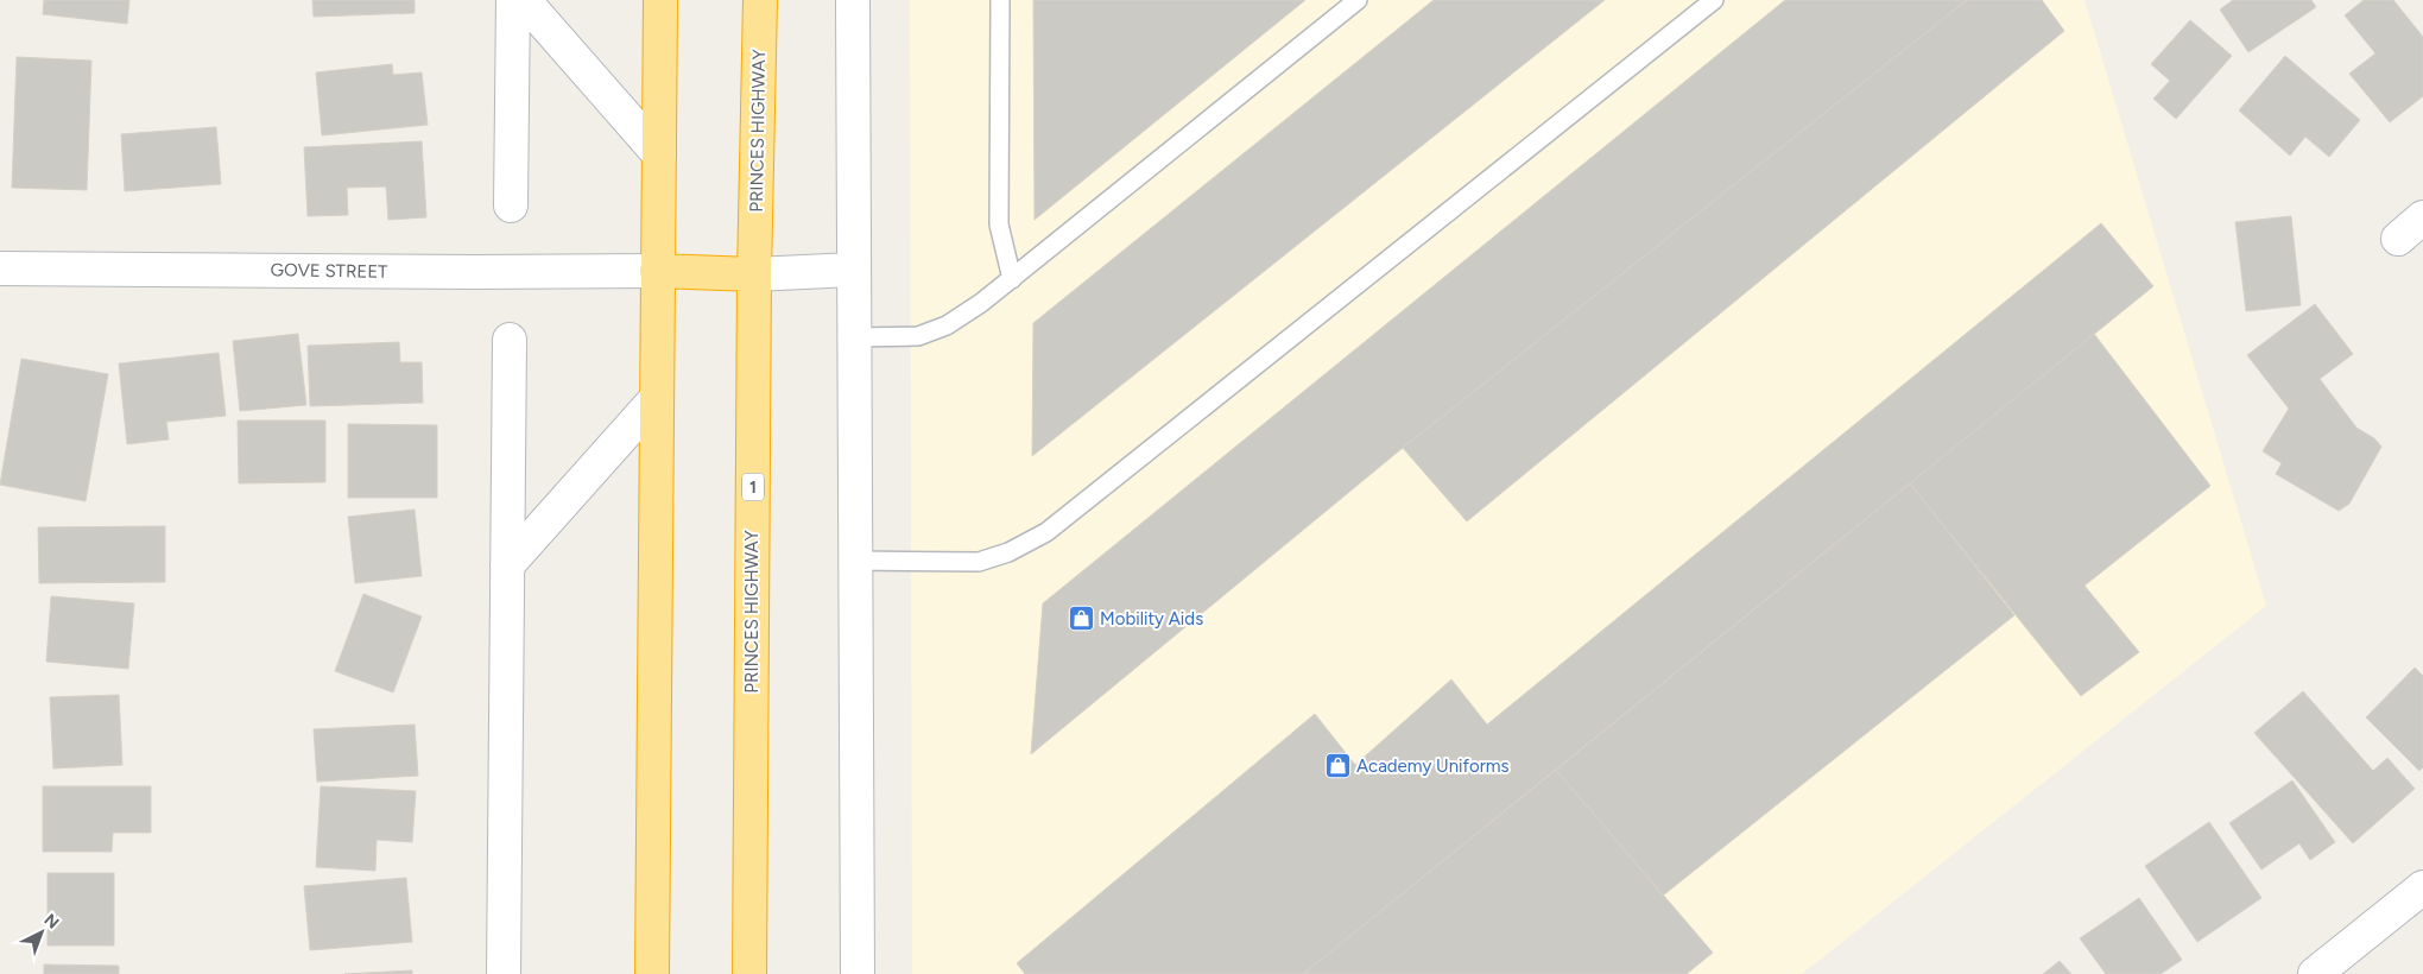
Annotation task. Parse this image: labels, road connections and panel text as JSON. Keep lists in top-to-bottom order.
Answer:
{
  "streets": {
    "highway": ["PRINCES HIGHWAY", "1"],
    "street": ["GOVE STREET"]
  },
  "places": {
    "shop": ["Mobility Aids", "Academy Uniforms"]
  },
  "north": "top right"
}
